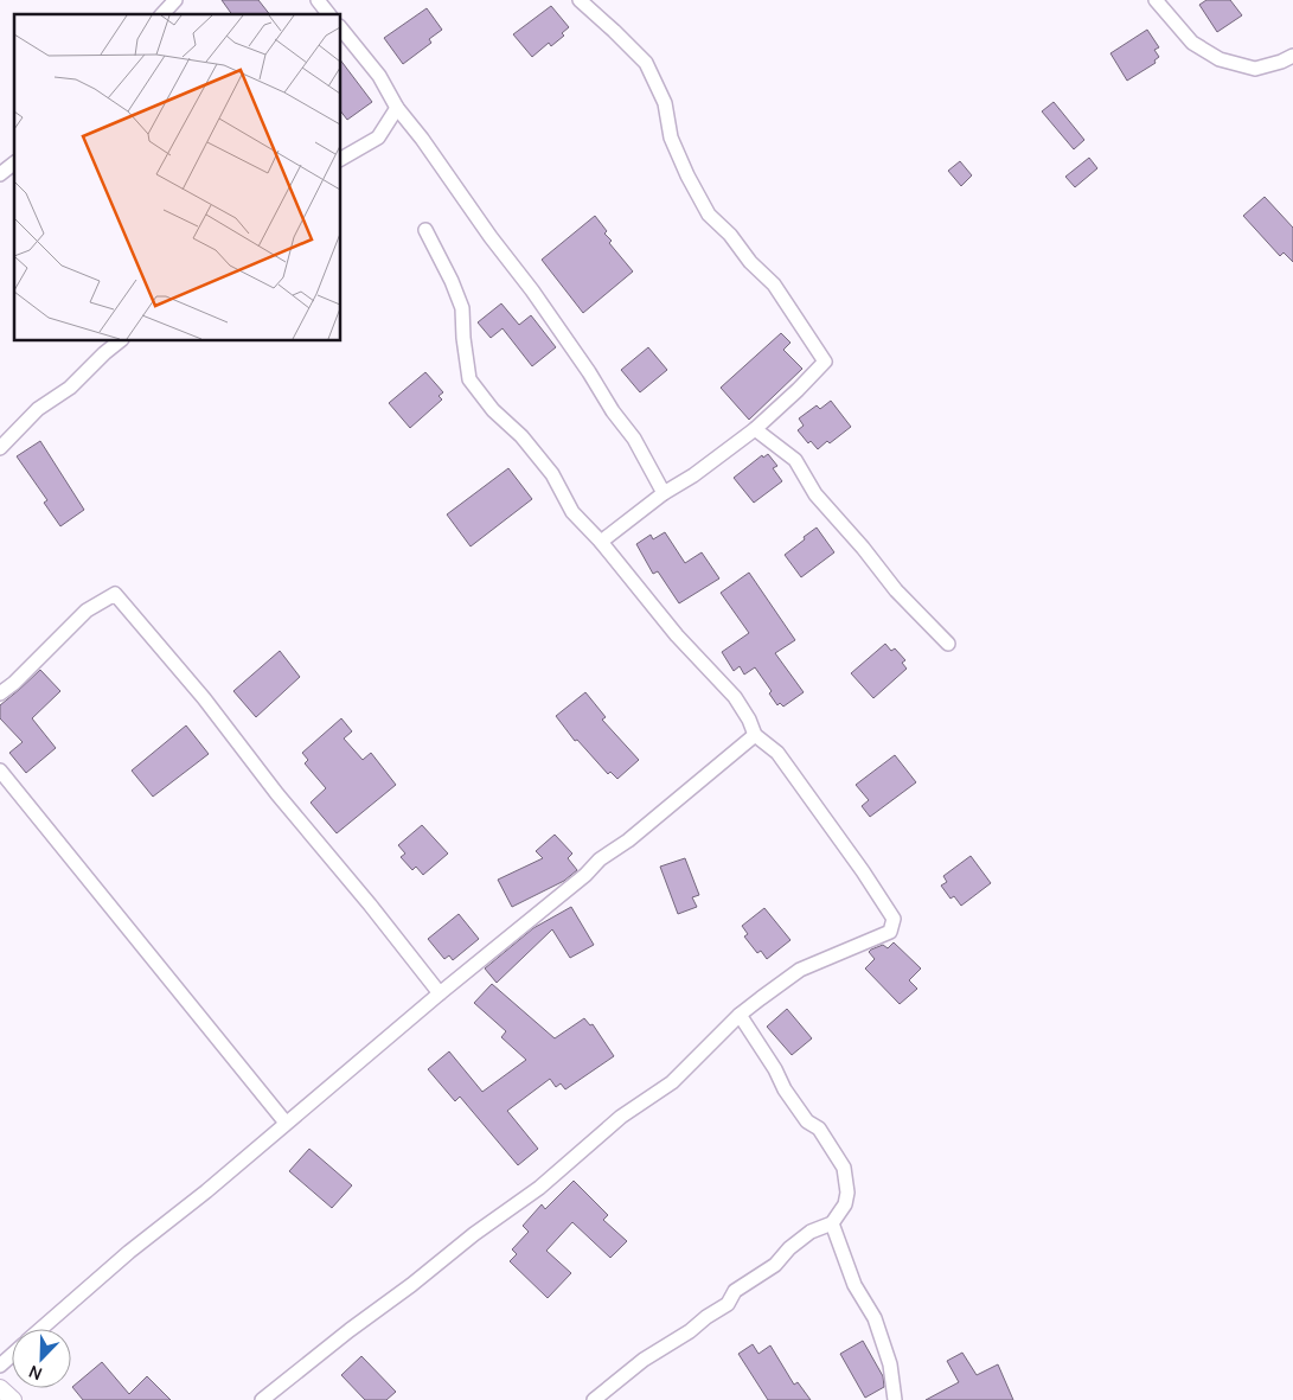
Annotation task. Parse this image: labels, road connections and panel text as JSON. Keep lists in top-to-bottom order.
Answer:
{
  "north": "bottom left"
}
